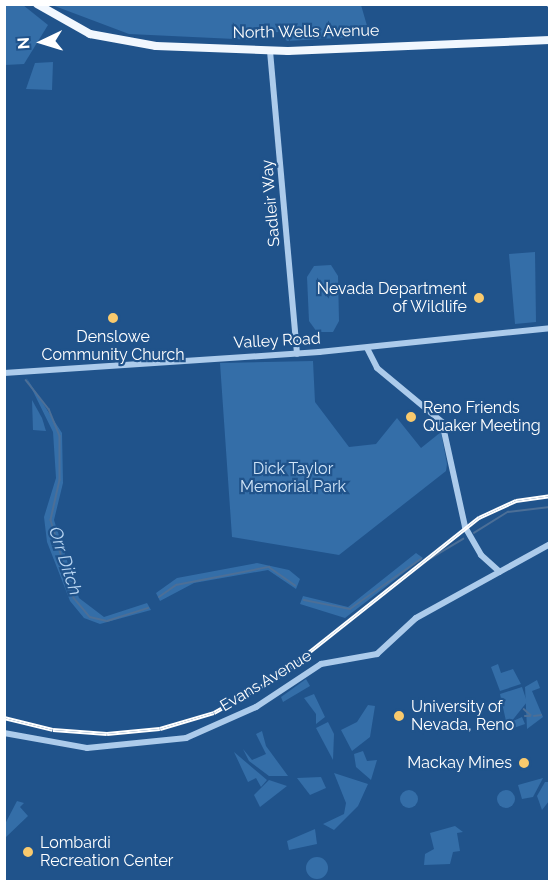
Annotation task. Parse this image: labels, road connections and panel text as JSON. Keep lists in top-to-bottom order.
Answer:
{
  "streets": {
    "main road": ["North Wells Avenue"],
    "street": ["Sadleir Way", "Valley Road", "Evans Avenue"]
  },
  "crossings": [
    ["North Wells Avenue", "Sadleir Way"],
    ["Sadleir Way", "Valley Road"]
  ],
  "water": ["Orr Ditch"],
  "parks": ["Dick Taylor Memorial Park"],
  "places": [
    "Nevada Department of Wildlife",
    "Denslowe Community Church",
    "Reno Friends Quaker Meeting",
    "University of Nevada, Reno",
    "Mackay Mines",
    "Lombardi Recreation Center"
  ],
  "north": "left"
}
